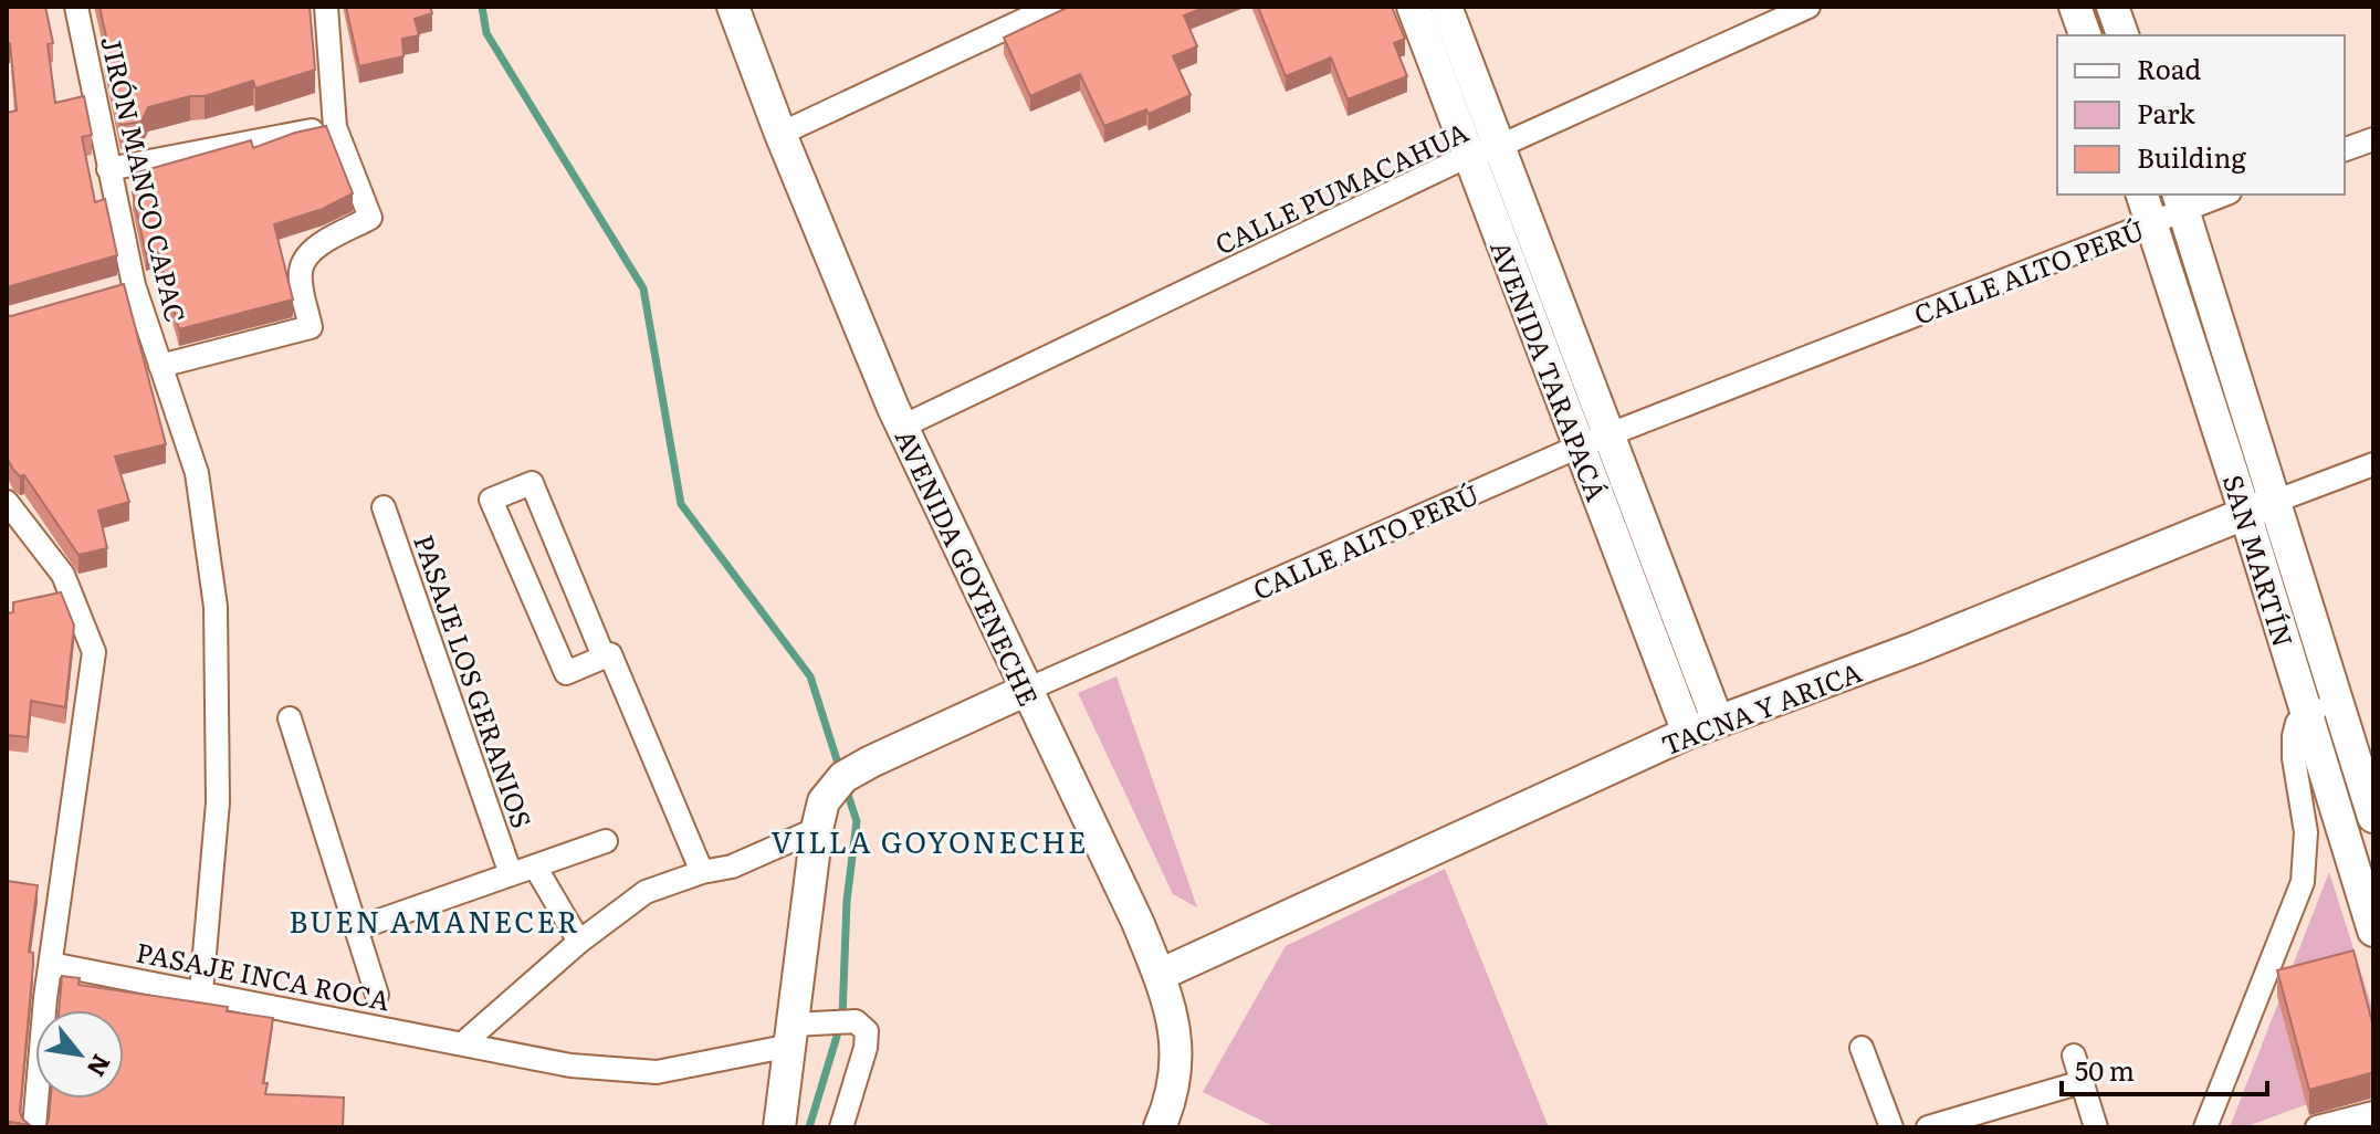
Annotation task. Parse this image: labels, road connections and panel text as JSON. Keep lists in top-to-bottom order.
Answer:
{
  "streets": {
    "street": [
      "JIRÓN MANCO CAPAC",
      "CALLE PUMACAHUA",
      "CALLE ALTO PERÚ",
      "AVENIDA TARAPACÁ",
      "SAN MARTÍN",
      "AVENIDA GOYENECHE",
      "PASAJE LOS GERANIOS",
      "TACNA Y ARICA",
      "PASAJE INCA ROCA"
    ]
  },
  "crossings": [
    ["JIRÓN MANCO CAPAC", "PASAJE INCA ROCA"],
    ["CALLE PUMACAHUA", "AVENIDA TARAPACÁ"],
    ["CALLE PUMACAHUA", "AVENIDA GOYENECHE"],
    ["CALLE ALTO PERÚ", "AVENIDA TARAPACÁ"],
    ["CALLE ALTO PERÚ", "SAN MARTÍN"],
    ["CALLE ALTO PERÚ", "AVENIDA GOYENECHE"],
    ["AVENIDA TARAPACÁ", "TACNA Y ARICA"],
    ["SAN MARTÍN", "TACNA Y ARICA"],
    ["AVENIDA GOYENECHE", "TACNA Y ARICA"]
  ],
  "districts": ["VILLA GOYONECHE", "BUEN AMANECER"],
  "legend": ["Road", "Park", "Building"],
  "scale_bar": "50 m",
  "north": "bottom right"
}
